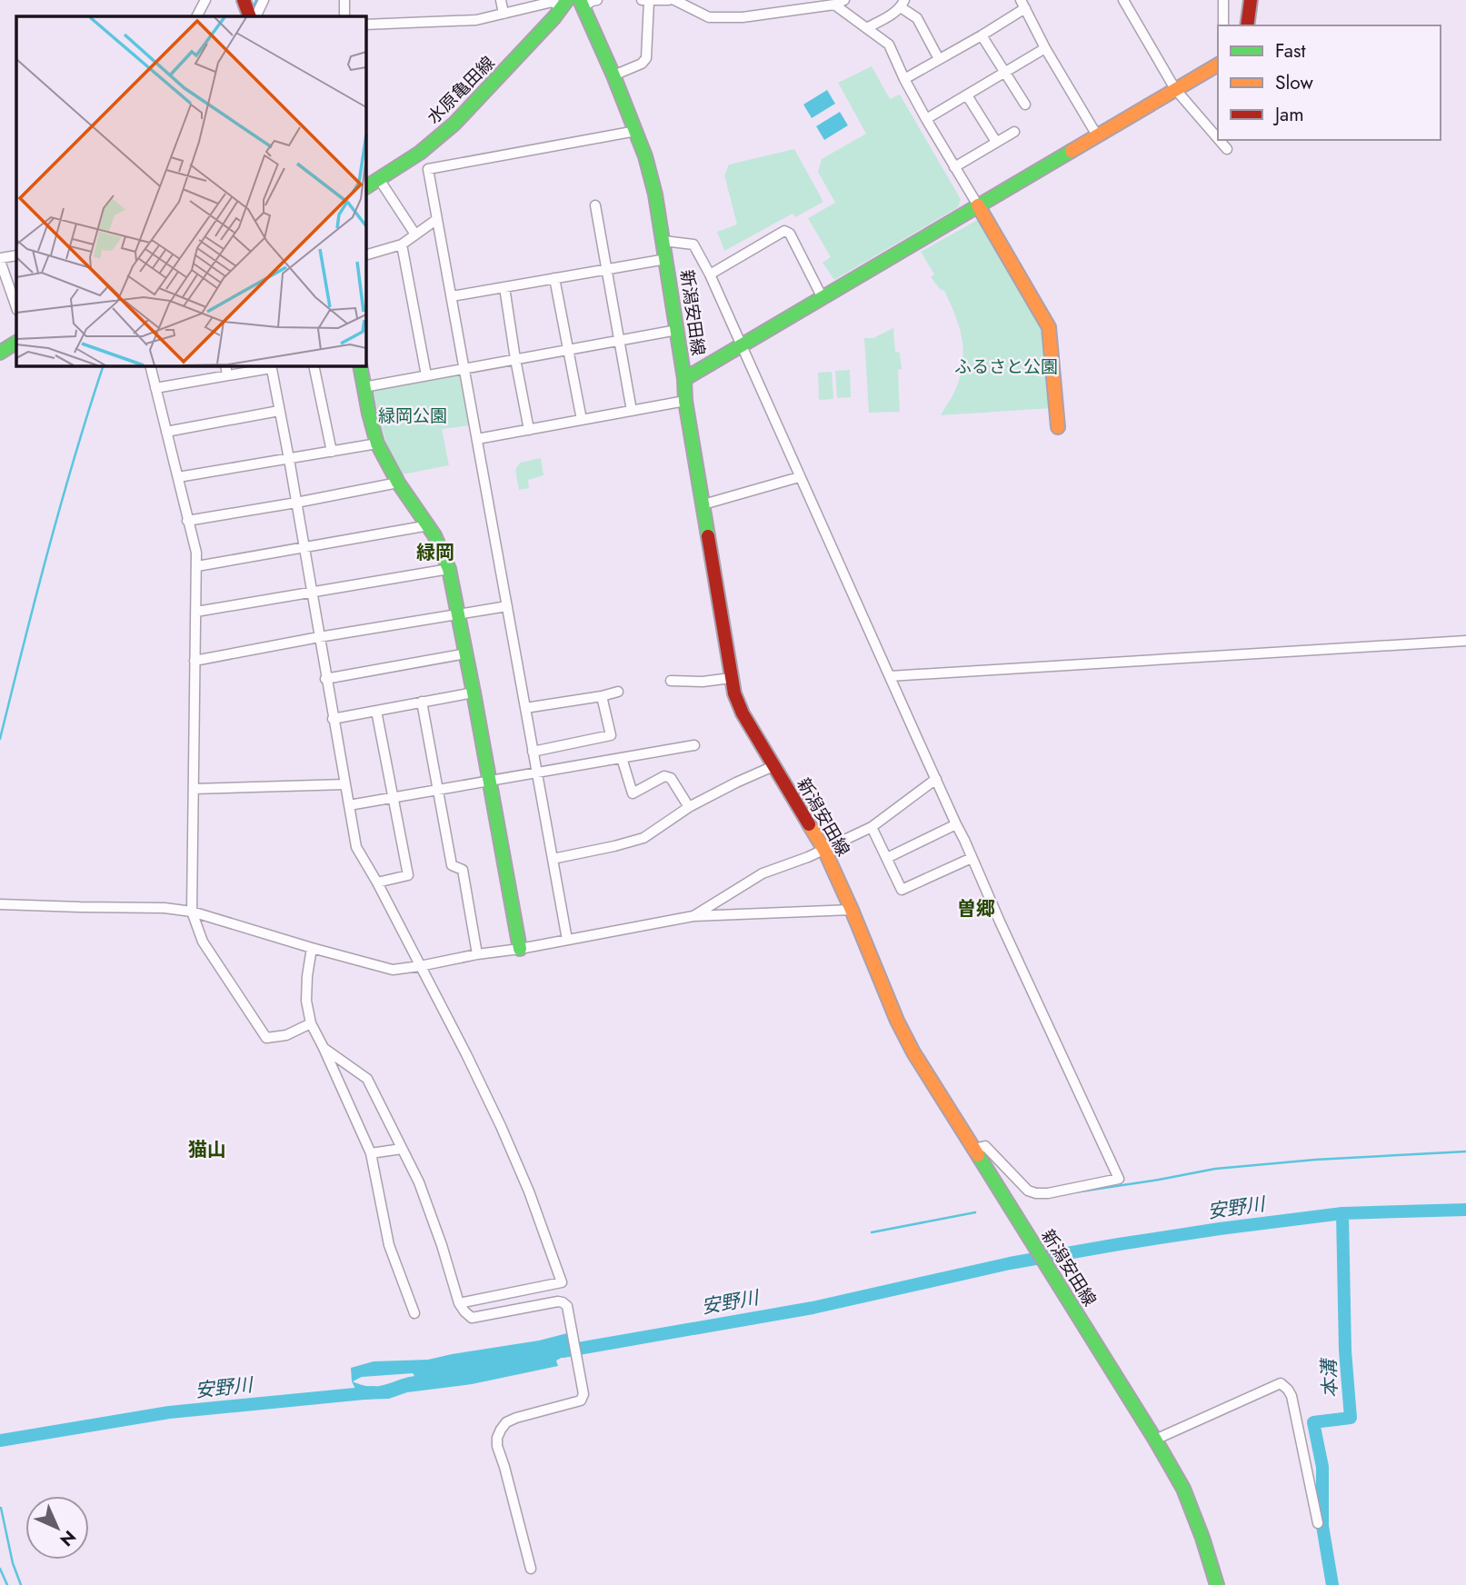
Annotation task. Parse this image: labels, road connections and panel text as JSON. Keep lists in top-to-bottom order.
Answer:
{
  "streets": {
    "main road": ["水原亀田線", "新潟安田線"]
  },
  "districts": ["緑岡", "曽郷", "猫山"],
  "water": ["安野川", "本溝"],
  "parks": ["ふるさと公園", "緑岡公園"],
  "legend": ["Fast", "Slow", "Jam"],
  "north": "bottom right"
}
